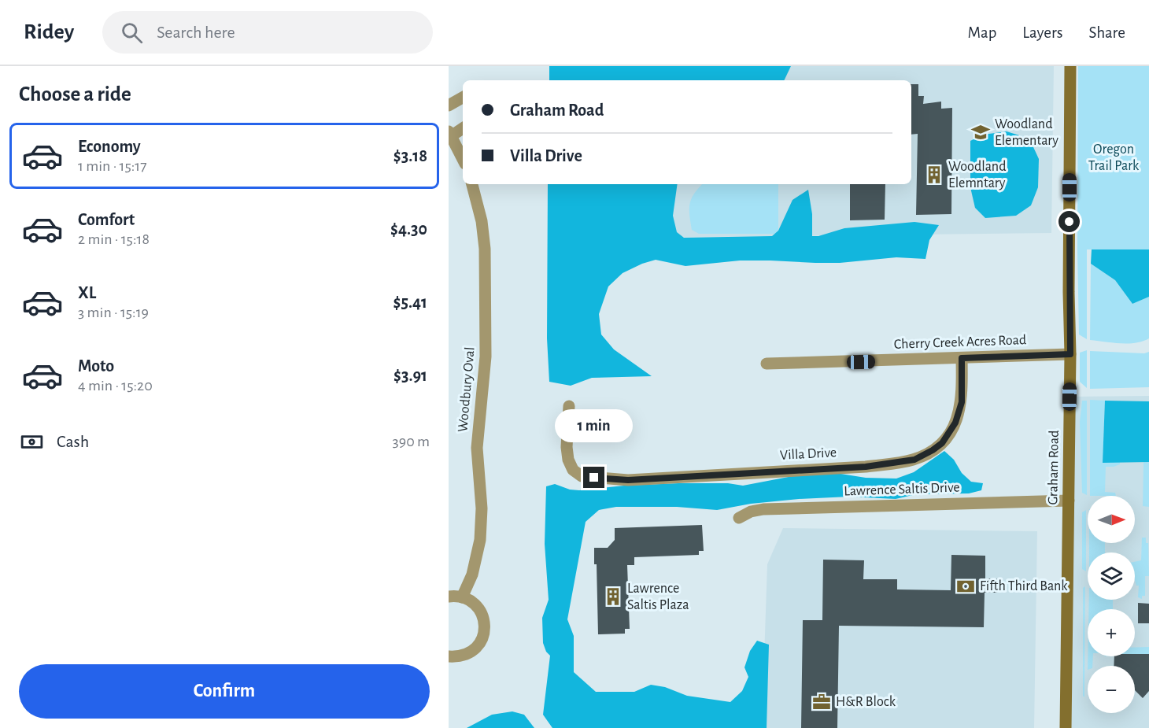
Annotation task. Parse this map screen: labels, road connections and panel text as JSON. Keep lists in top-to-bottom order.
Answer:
{
  "streets": {
    "main road": ["Graham Road"],
    "street": [
      "Cherry Creek Acres Road",
      "Woodbury Oval",
      "Villa Drive",
      "Lawrence Saltis Drive"
    ]
  },
  "crossings": [
    ["Cherry Creek Acres Road", "Villa Drive"],
    ["Cherry Creek Acres Road", "Graham Road"],
    ["Graham Road", "Lawrence Saltis Drive"]
  ],
  "parks": ["Oregon Trail Park"],
  "places": {
    "school or university": ["Woodland Elementary"],
    "building": ["Woodland Elemntary", "Lawrence Saltis Plaza"],
    "bank": ["Fifth Third Bank"],
    "office": ["H&R Block"]
  },
  "north": "right",
  "page": {
    "header": "Ridey",
    "search": "Search here",
    "nav": ["Map", "Layers", "Share"],
    "heading": "Choose a ride",
    "banner": ["Graham Road", "Villa Drive"],
    "list": [
      {
        "name": "Economy",
        "note": "1 min · 15:17",
        "value": "$3.18"
      },
      {
        "name": "Comfort",
        "note": "2 min · 15:18",
        "value": "$4.30"
      },
      {
        "name": "XL",
        "note": "3 min · 15:19",
        "value": "$5.41"
      },
      {
        "name": "Moto",
        "note": "4 min · 15:20",
        "value": "$3.91"
      }
    ],
    "bubble": "1 min",
    "pay": ["Cash", "390 m"],
    "map_buttons": ["+", "−"],
    "buttons": "Confirm"
  }
}
